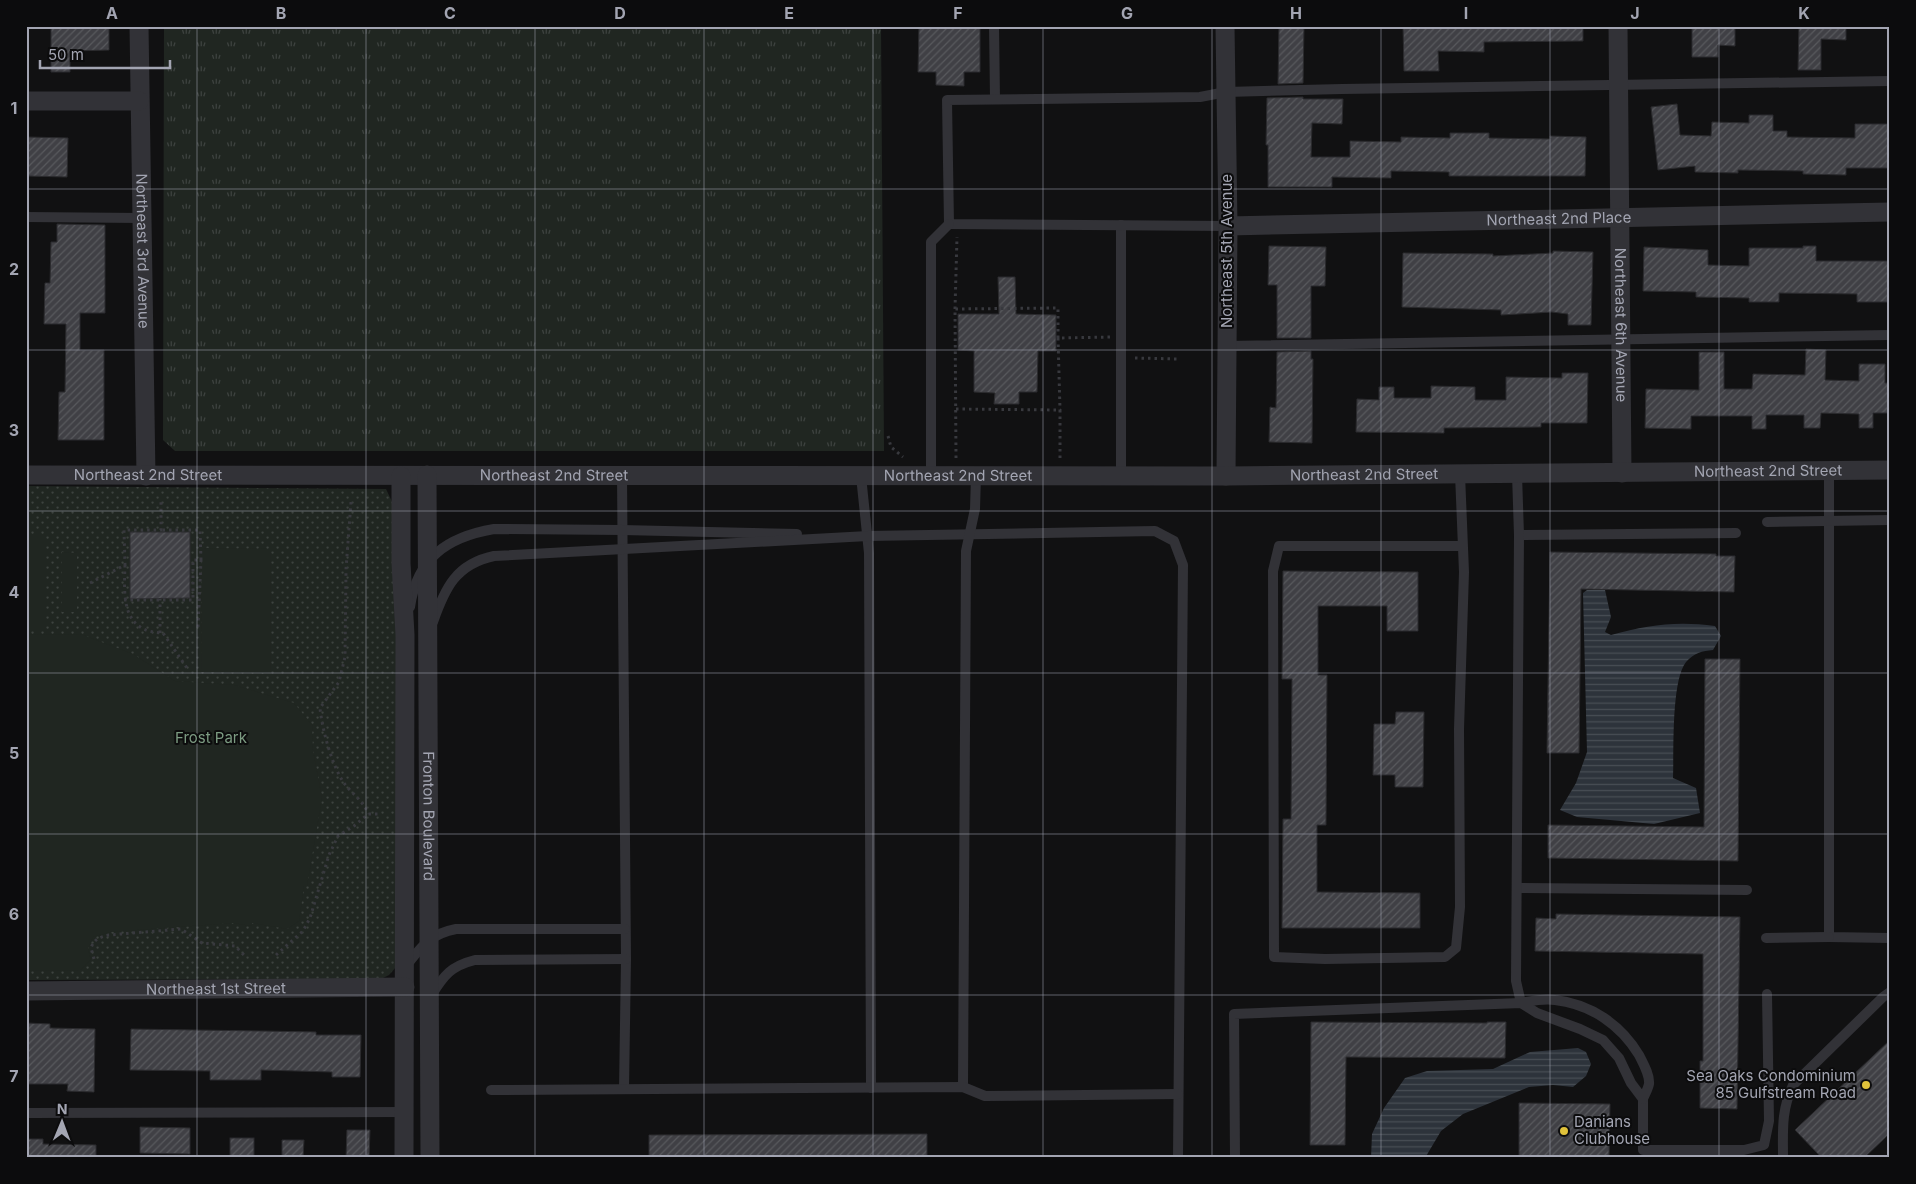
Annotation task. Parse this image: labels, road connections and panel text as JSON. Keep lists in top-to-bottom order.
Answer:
{
  "streets": {
    "street": [
      "Northeast 2nd Place",
      "Northeast 3rd Avenue",
      "Northeast 5th Avenue",
      "Northeast 6th Avenue",
      "Northeast 2nd Street",
      "Fronton Boulevard",
      "Northeast 1st Street"
    ]
  },
  "crossings": [
    ["Northeast 2nd Place", "Northeast 5th Avenue"],
    ["Northeast 2nd Place", "Northeast 6th Avenue"],
    ["Northeast 3rd Avenue", "Northeast 2nd Street"],
    ["Northeast 5th Avenue", "Northeast 2nd Street"],
    ["Northeast 6th Avenue", "Northeast 2nd Street"],
    ["Northeast 2nd Street", "Fronton Boulevard"],
    ["Fronton Boulevard", "Northeast 1st Street"]
  ],
  "parks": ["Frost Park"],
  "places": ["Sea Oaks Condominium 85 Gulfstream Road", "Danians Clubhouse"],
  "scale_bar": "50 m",
  "north": "top",
  "grid": {
    "columns": [
      "A",
      "B",
      "C",
      "D",
      "E",
      "F",
      "G",
      "H",
      "I",
      "J",
      "K"
    ],
    "rows": [
      "1",
      "2",
      "3",
      "4",
      "5",
      "6",
      "7"
    ]
  }
}
